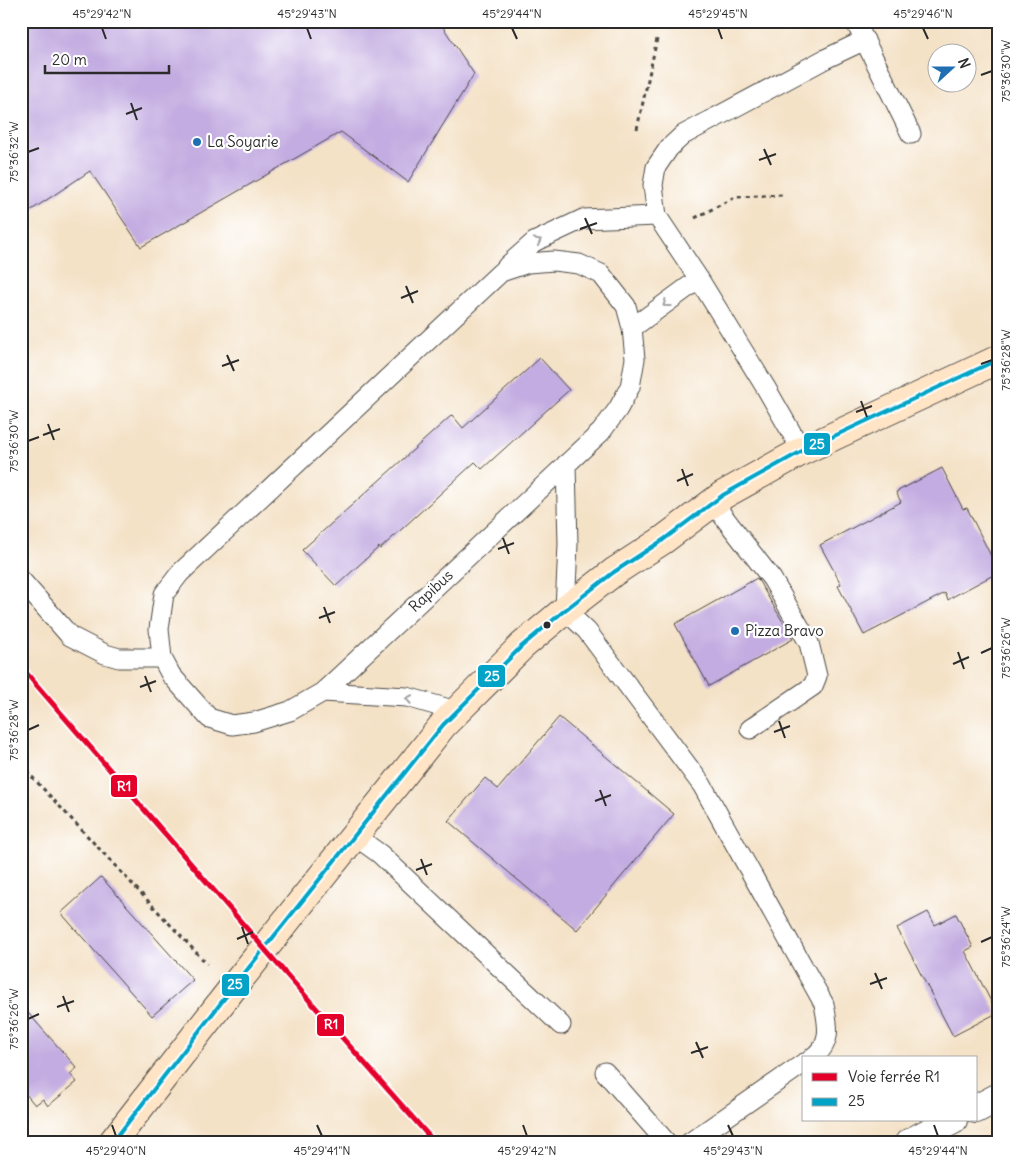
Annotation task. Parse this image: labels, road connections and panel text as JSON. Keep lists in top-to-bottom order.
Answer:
{
  "streets": {
    "lane": ["Rapibus"]
  },
  "places": ["La Soyarie", "Pizza Bravo"],
  "lines": ["transit line 25", "rail line R1"],
  "legend": ["Voie ferrée R1", "25"],
  "scale_bar": "20 m",
  "north": "right",
  "coordinates": [
    "45°29'42\"N",
    "45°29'43\"N",
    "45°29'44\"N",
    "45°29'45\"N",
    "45°29'46\"N",
    "75°36'30\"W",
    "75°36'32\"W",
    "75°36'28\"W",
    "75°36'26\"W",
    "75°36'24\"W",
    "45°29'40\"N",
    "45°29'41\"N"
  ]
}
